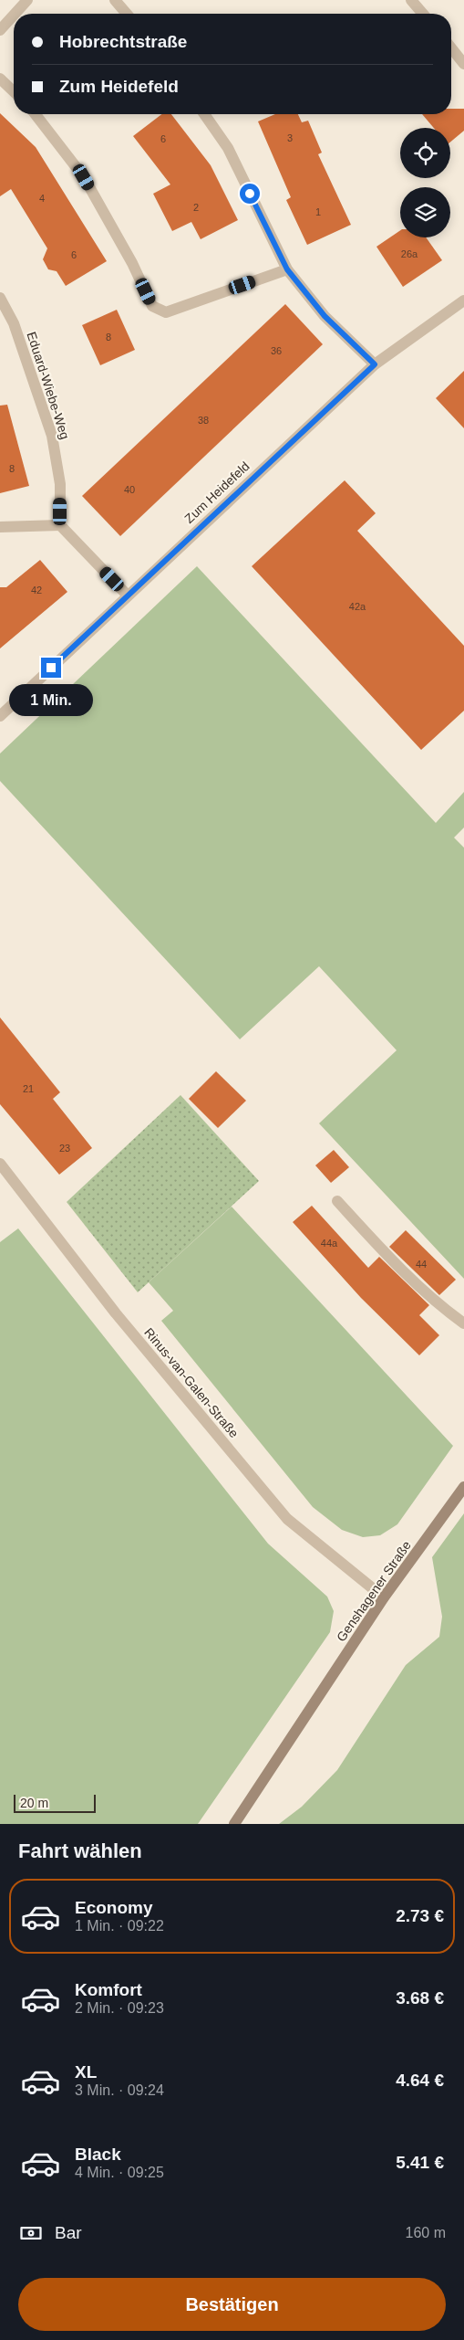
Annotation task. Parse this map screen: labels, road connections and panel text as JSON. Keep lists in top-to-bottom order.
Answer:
{
  "streets": {
    "street": [
      "Eduard-Wiebe-Weg",
      "Zum Heidefeld",
      "Rinus-van-Galen-Straße",
      "Genshagener Straße"
    ]
  },
  "crossings": [
    ["Rinus-van-Galen-Straße", "Genshagener Straße"]
  ],
  "house_numbers": [
    "3",
    "6",
    "4",
    "2",
    "1",
    "26a",
    "6",
    "8",
    "36",
    "38",
    "8",
    "40",
    "42",
    "42a",
    "21",
    "23",
    "44a",
    "44"
  ],
  "scale_bar": "20 m",
  "page": {
    "banner": ["Hobrechtstraße", "Zum Heidefeld"],
    "bubble": "1 Min.",
    "scale": "20 m",
    "heading": "Fahrt wählen",
    "list": [
      {
        "name": "Economy",
        "note": "1 Min. · 09:22",
        "value": "2.73 €"
      },
      {
        "name": "Komfort",
        "note": "2 Min. · 09:23",
        "value": "3.68 €"
      },
      {
        "name": "XL",
        "note": "3 Min. · 09:24",
        "value": "4.64 €"
      },
      {
        "name": "Black",
        "note": "4 Min. · 09:25",
        "value": "5.41 €"
      }
    ],
    "pay": ["Bar", "160 m"],
    "buttons": "Bestätigen"
  }
}
